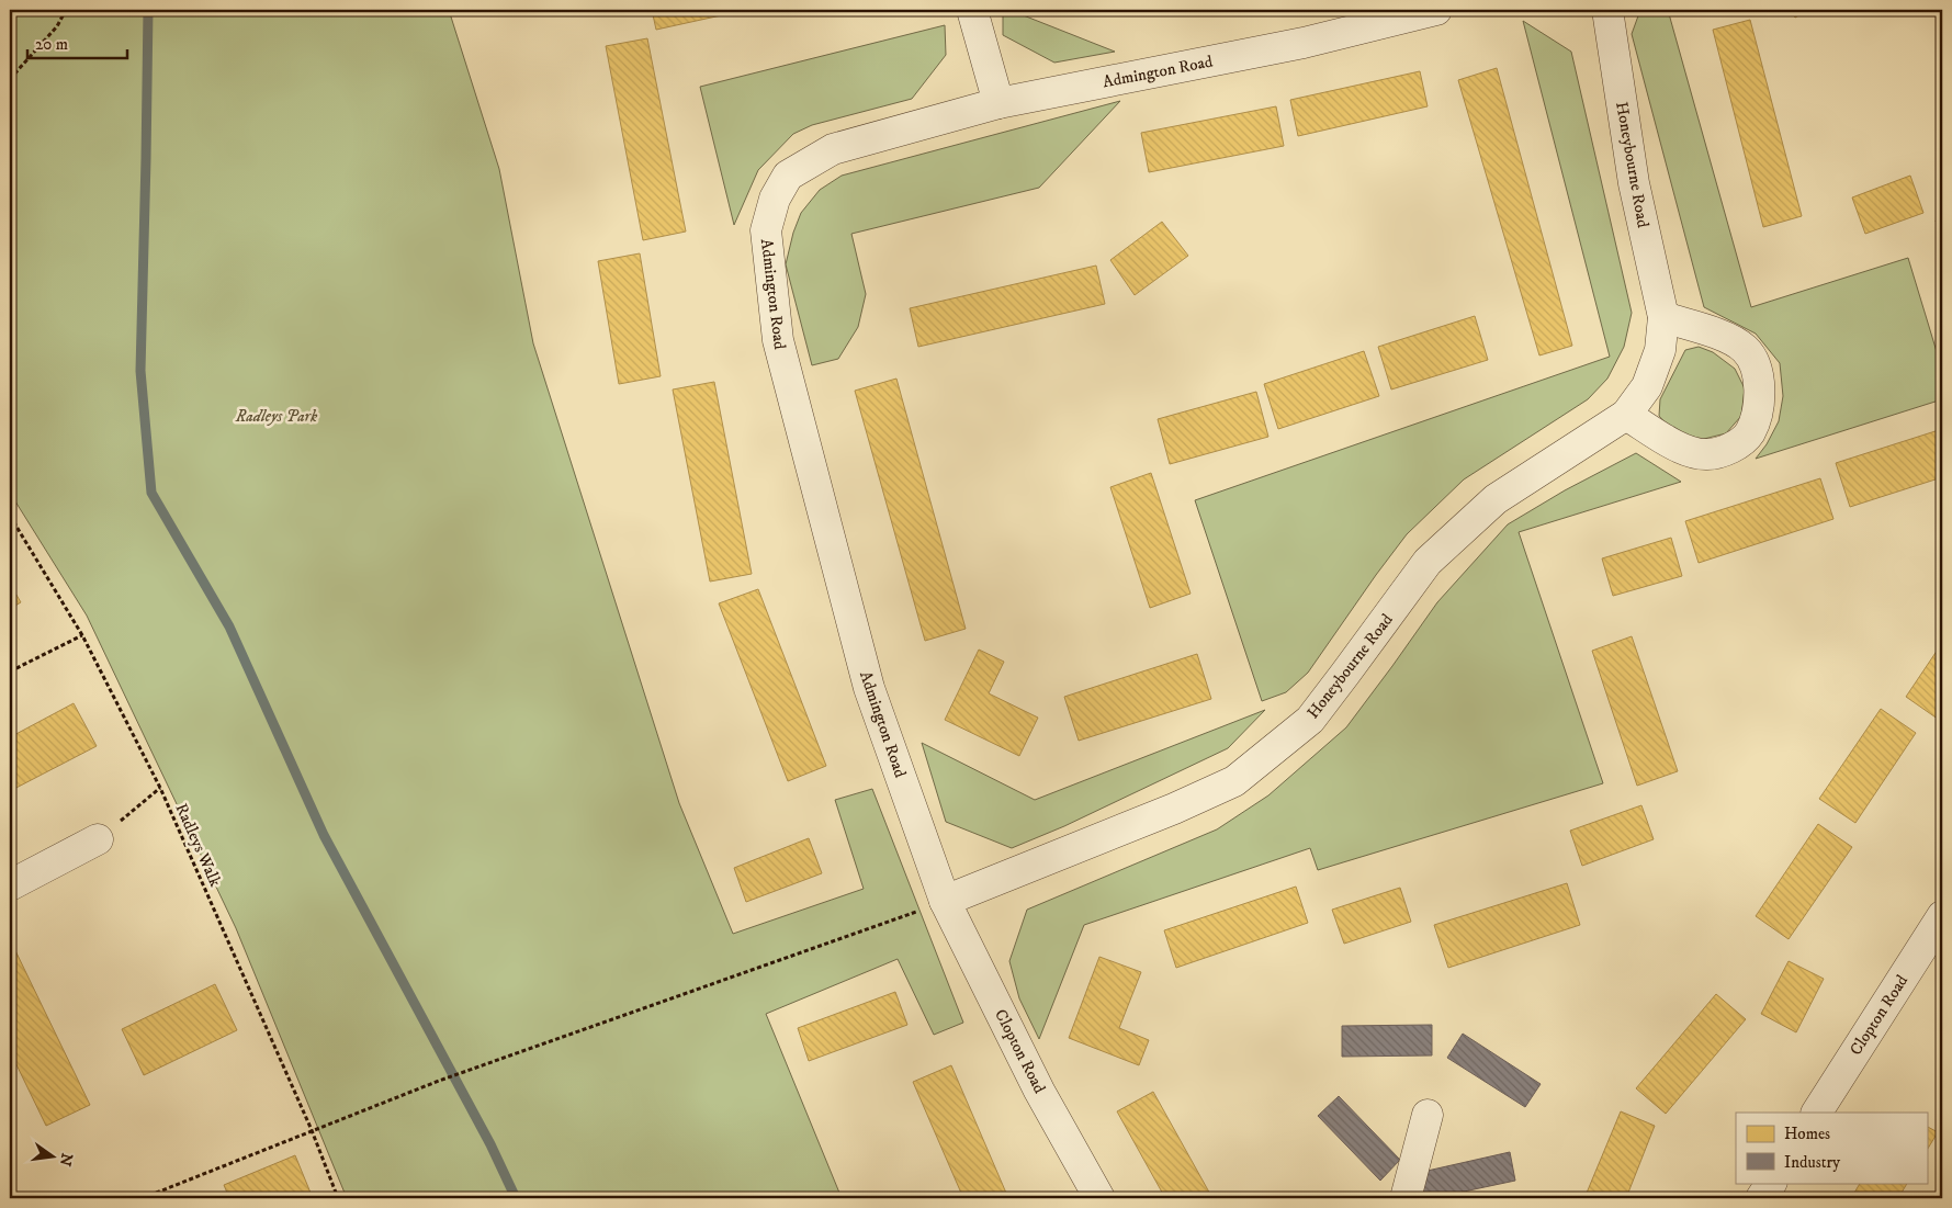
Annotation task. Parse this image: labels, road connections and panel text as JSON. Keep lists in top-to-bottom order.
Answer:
{
  "streets": {
    "street": ["Admington Road", "Honeybourne Road", "Clopton Road"],
    "path": ["Radleys Walk"]
  },
  "crossings": [
    ["Admington Road", "Honeybourne Road"],
    ["Admington Road", "Clopton Road"],
    ["Honeybourne Road", "Clopton Road"]
  ],
  "parks": ["Radleys Park"],
  "legend": ["Homes", "Industry"],
  "scale_bar": "20 m",
  "north": "right"
}
